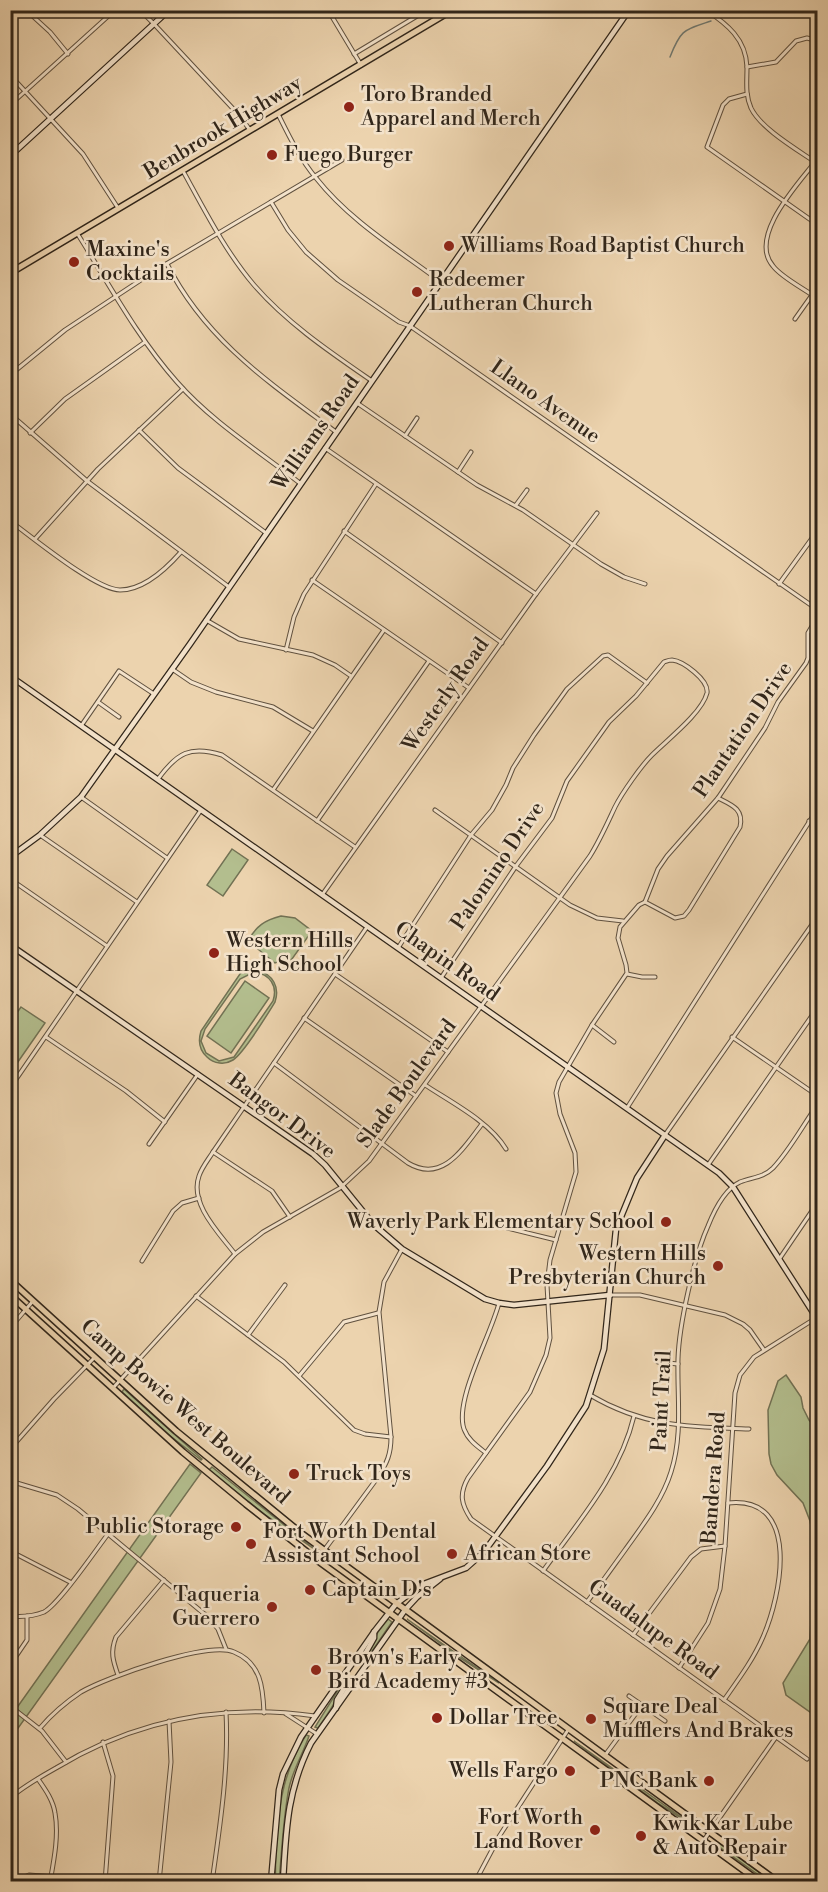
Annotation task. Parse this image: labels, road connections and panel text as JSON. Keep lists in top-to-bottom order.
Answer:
{
  "streets": {
    "main road": ["Benbrook Highway", "Camp Bowie West Boulevard"],
    "street": [
      "Llano Avenue",
      "Williams Road",
      "Westerly Road",
      "Plantation Drive",
      "Palomino Drive",
      "Chapin Road",
      "Slade Boulevard",
      "Bangor Drive",
      "Paint Trail",
      "Bandera Road",
      "Guadalupe Road"
    ]
  },
  "crossings": [
    ["Llano Avenue", "Williams Road"],
    ["Williams Road", "Chapin Road"],
    ["Westerly Road", "Chapin Road"],
    ["Palomino Drive", "Chapin Road"],
    ["Palomino Drive", "Slade Boulevard"],
    ["Chapin Road", "Slade Boulevard"],
    ["Chapin Road", "Paint Trail"],
    ["Chapin Road", "Bandera Road"],
    ["Chapin Road", "Guadalupe Road"],
    ["Slade Boulevard", "Bangor Drive"],
    ["Slade Boulevard", "Camp Bowie West Boulevard"],
    ["Bangor Drive", "Paint Trail"],
    ["Bangor Drive", "Bandera Road"],
    ["Bangor Drive", "Guadalupe Road"],
    ["Paint Trail", "Guadalupe Road"],
    ["Bandera Road", "Guadalupe Road"]
  ],
  "places": [
    "Toro Branded Apparel and Merch",
    "Fuego Burger",
    "Williams Road Baptist Church",
    "Maxine's Cocktails",
    "Redeemer Lutheran Church",
    "Western Hills High School",
    "Waverly Park Elementary School",
    "Western Hills Presbyterian Church",
    "Truck Toys",
    "Public Storage",
    "Fort Worth Dental Assistant School",
    "African Store",
    "Captain D's",
    "Taqueria Guerrero",
    "Brown's Early Bird Academy #3",
    "Dollar Tree",
    "Square Deal Mufflers And Brakes",
    "Wells Fargo",
    "PNC Bank",
    "Fort Worth Land Rover",
    "Kwik Kar Lube & Auto Repair"
  ]
}
